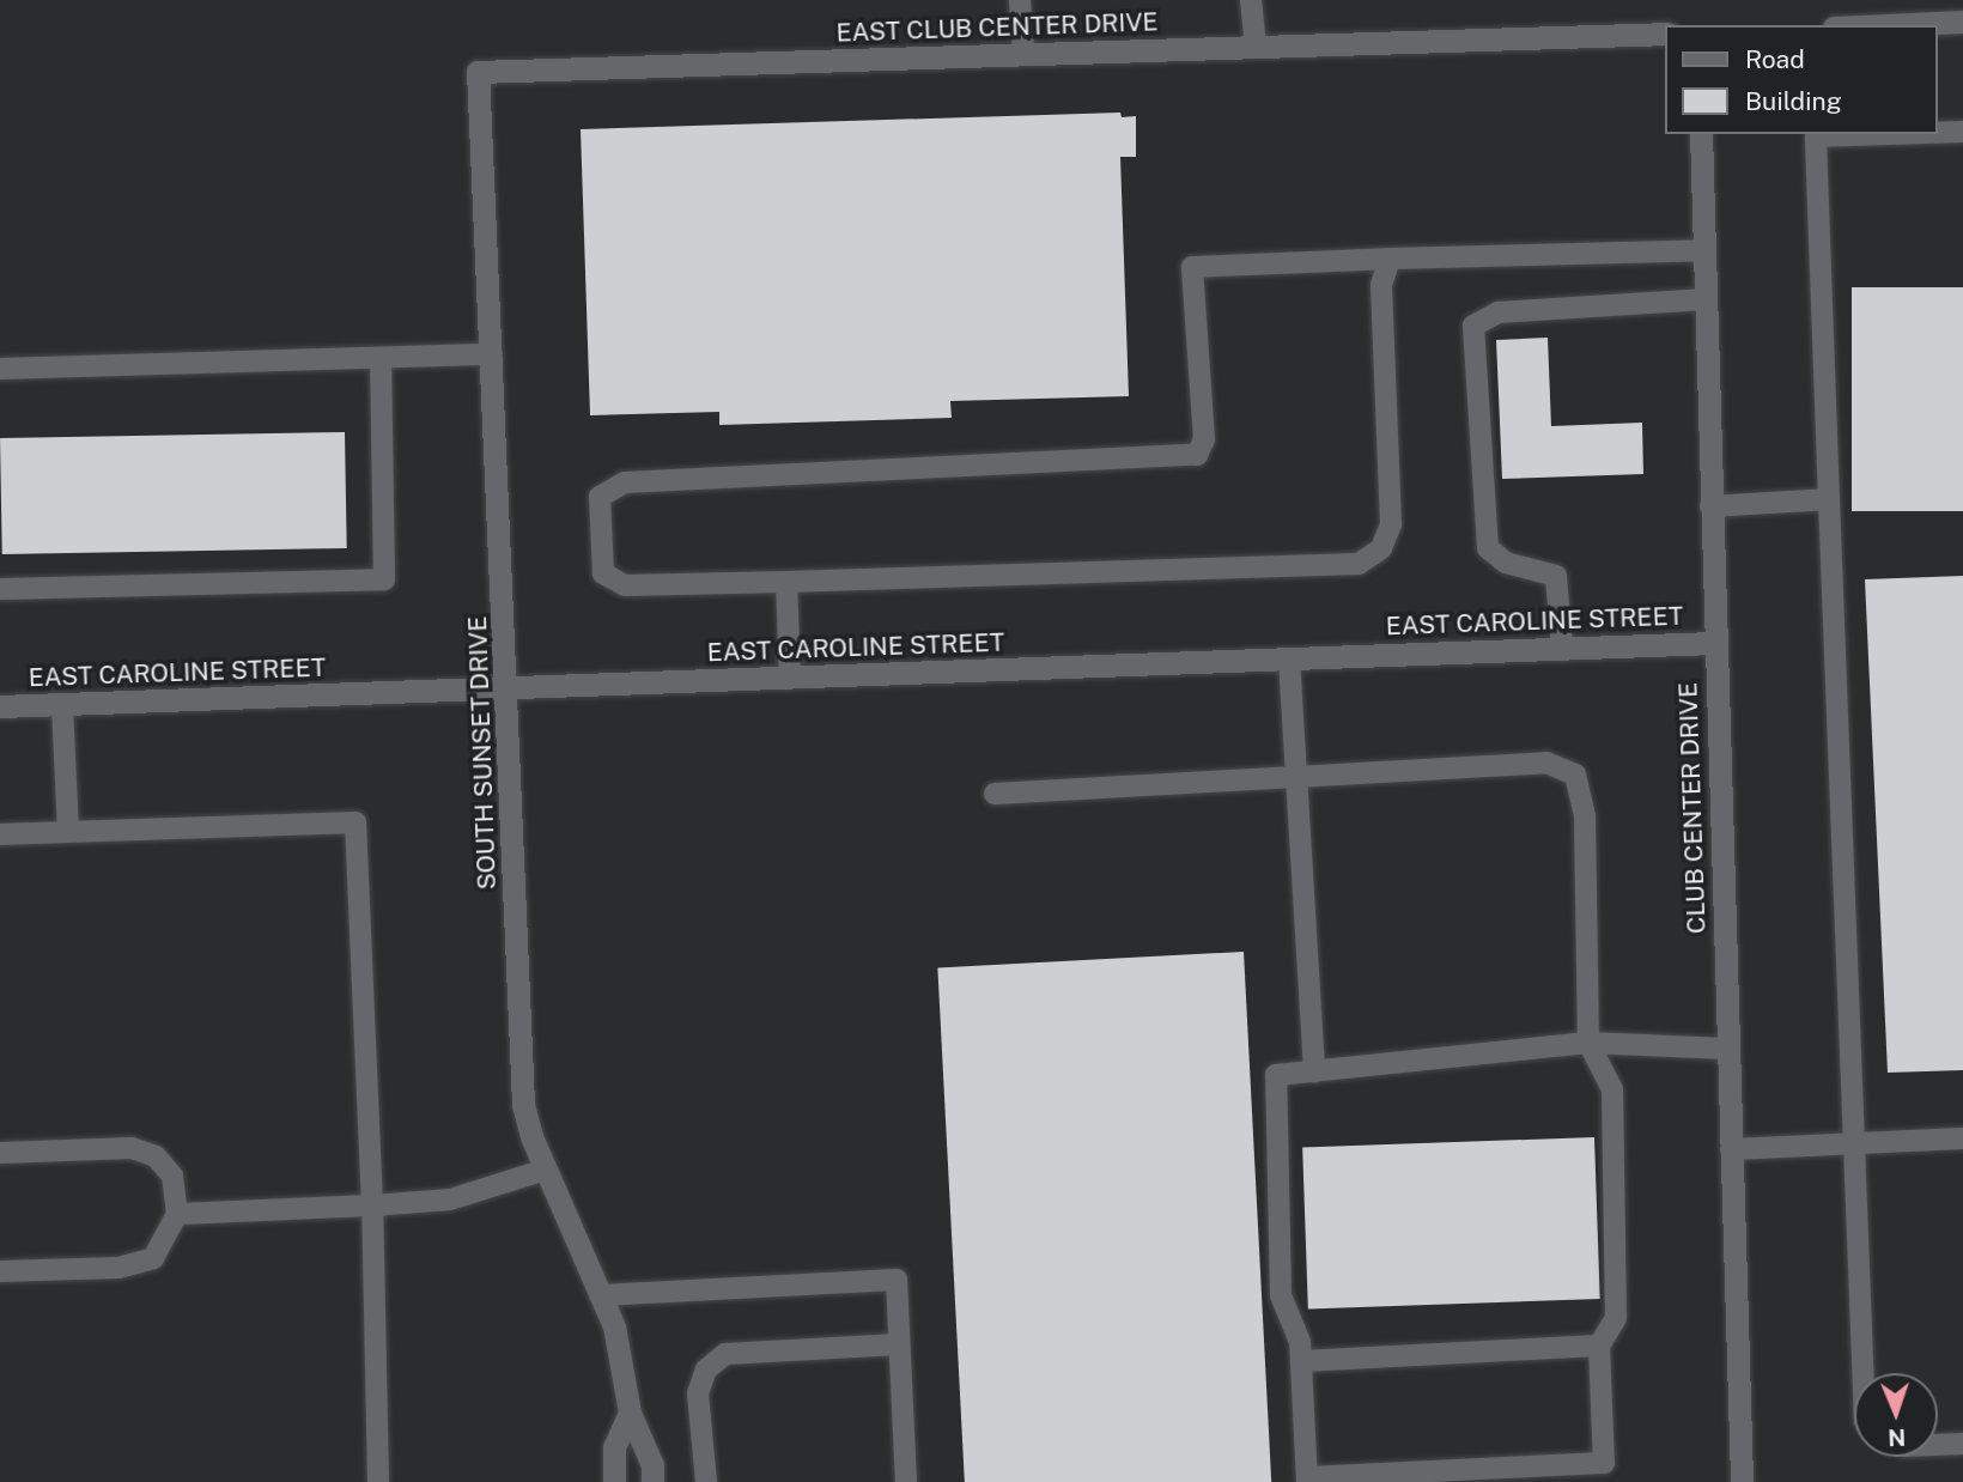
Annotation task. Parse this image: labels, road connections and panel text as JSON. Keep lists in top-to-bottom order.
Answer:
{
  "streets": {
    "street": [
      "EAST CLUB CENTER DRIVE",
      "EAST CAROLINE STREET",
      "SOUTH SUNSET DRIVE",
      "CLUB CENTER DRIVE"
    ]
  },
  "crossings": [
    ["EAST CLUB CENTER DRIVE", "SOUTH SUNSET DRIVE"],
    ["EAST CAROLINE STREET", "SOUTH SUNSET DRIVE"],
    ["EAST CAROLINE STREET", "CLUB CENTER DRIVE"]
  ],
  "legend": ["Road", "Building"],
  "north": "bottom"
}
